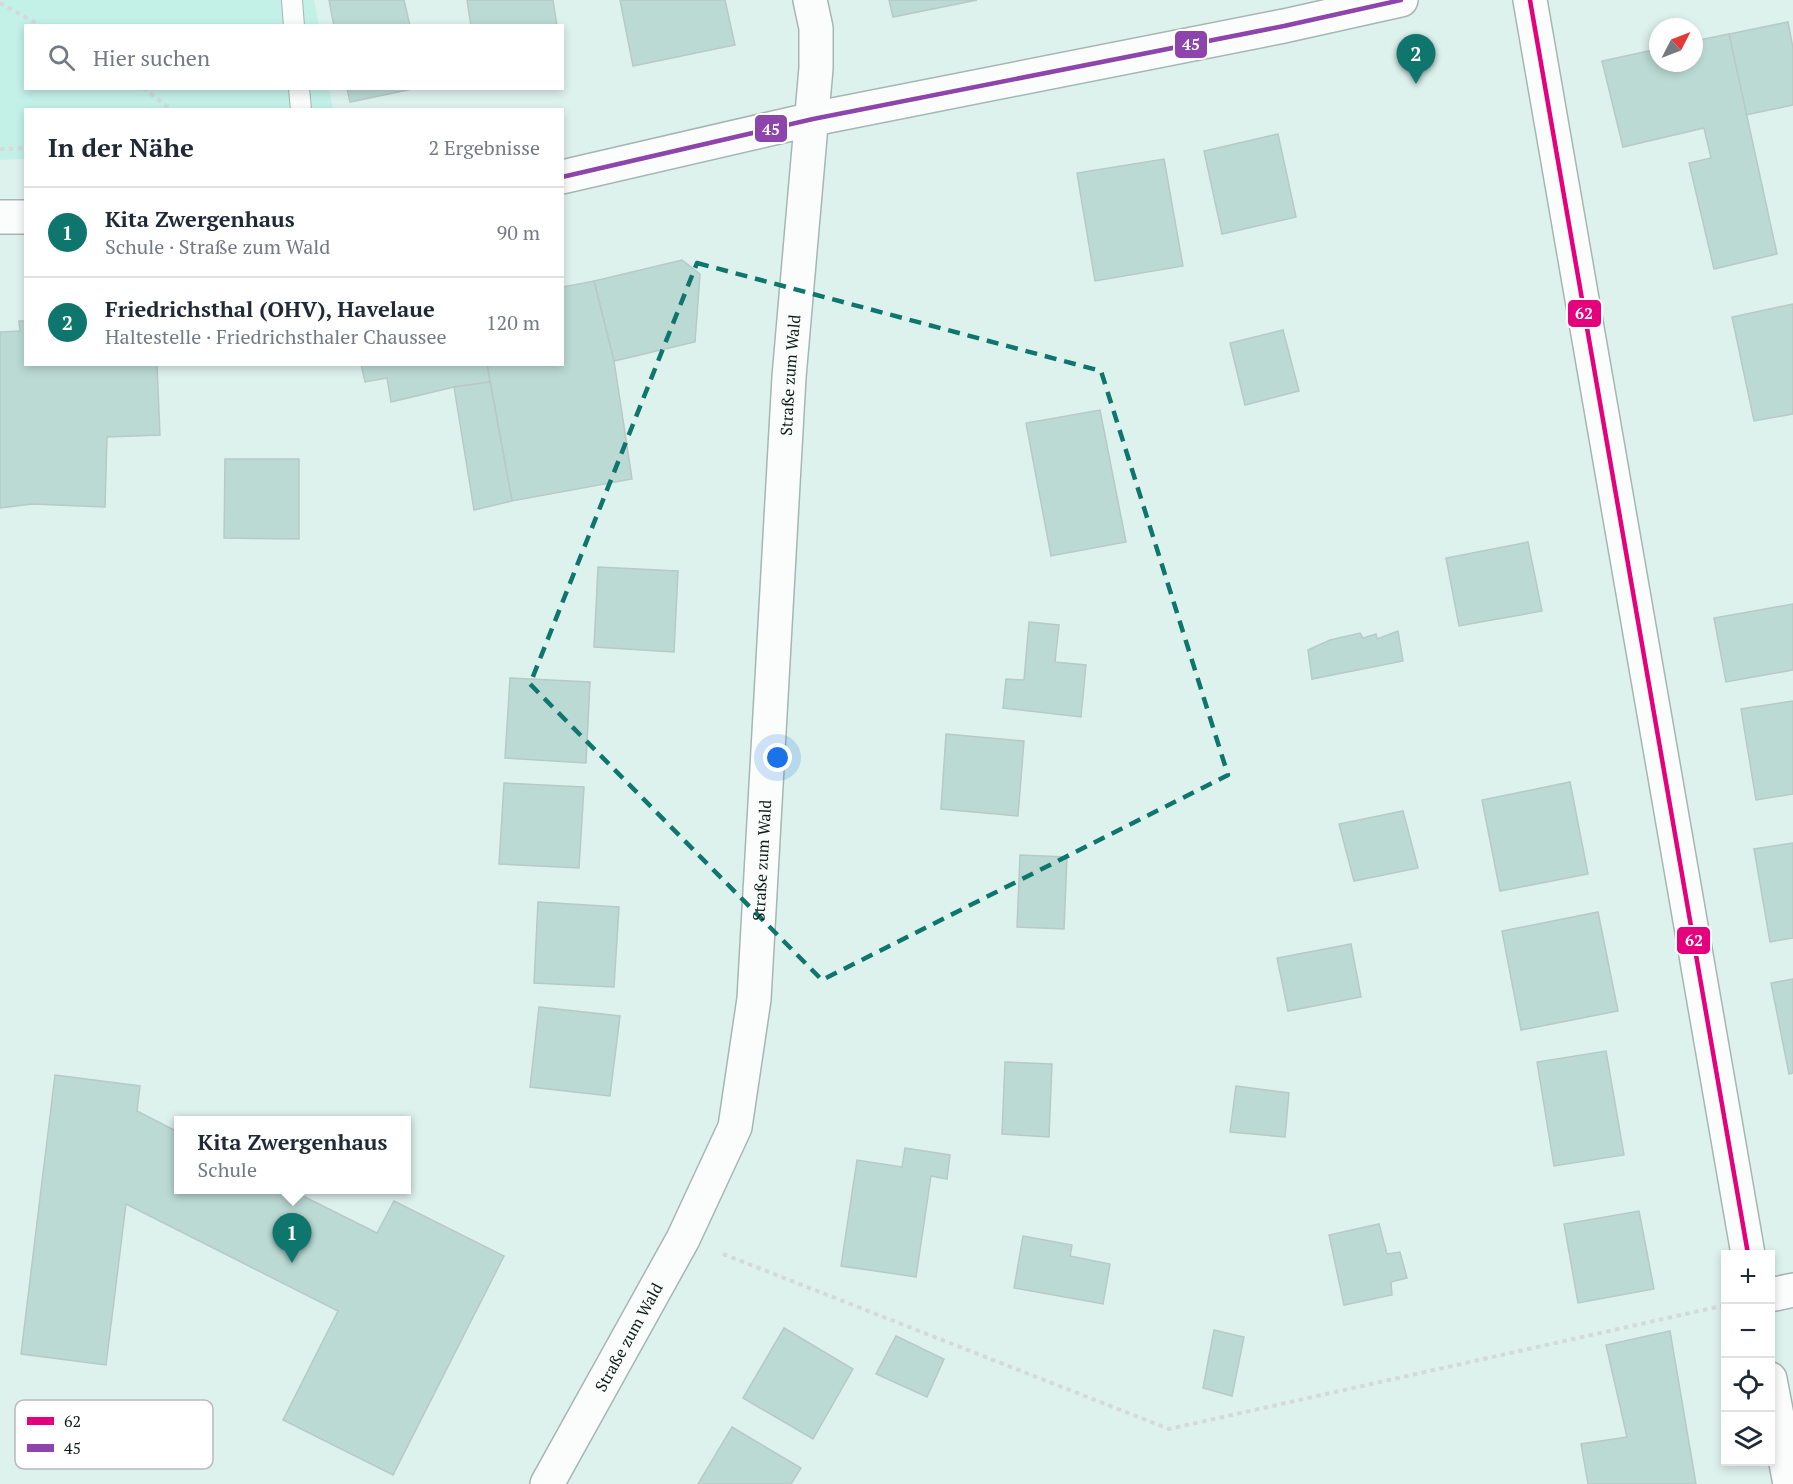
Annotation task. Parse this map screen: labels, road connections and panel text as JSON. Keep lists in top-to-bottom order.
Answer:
{
  "streets": {
    "street": ["Straße zum Wald"]
  },
  "lines": ["transit line 62", "transit line 45"],
  "legend": ["62", "45"],
  "north": "top right",
  "page": {
    "search": "Hier suchen",
    "pins": ["2", "1"],
    "heading": ["In der Nähe", "2 Ergebnisse"],
    "list": [
      {
        "mark": "1",
        "name": "Kita Zwergenhaus",
        "note": "Schule · Straße zum Wald",
        "value": "90 m"
      },
      {
        "mark": "2",
        "name": "Friedrichsthal (OHV), Havelaue",
        "note": "Haltestelle · Friedrichsthaler Chaussee",
        "value": "120 m"
      }
    ],
    "popup": ["Kita Zwergenhaus", "Schule"],
    "map_buttons": ["+", "−"]
  }
}
